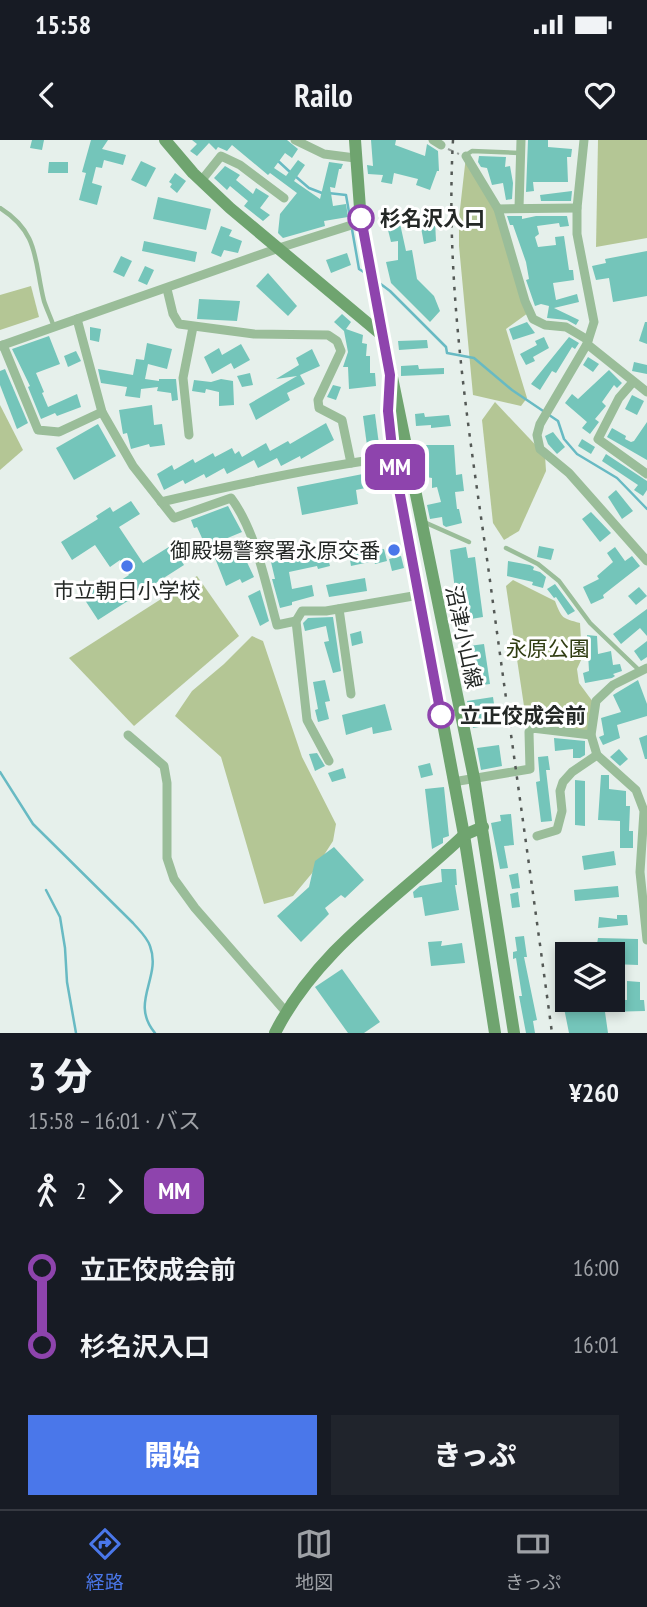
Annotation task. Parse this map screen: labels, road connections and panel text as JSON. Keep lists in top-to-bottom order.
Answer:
{
  "streets": {
    "main road": ["沼津小山線"]
  },
  "parks": ["永原公園"],
  "places": [
    "杉名沢入口",
    "御殿場警察署永原交番",
    "市立朝日小学校",
    "立正佼成会前"
  ],
  "lines": ["bus line MM"],
  "page": {
    "status": "15:58",
    "header": "Railo",
    "on_map": "MM",
    "heading": ["3 分", "15:58 – 16:01 · バス", "¥260"],
    "legs": ["2", "MM"],
    "list": [
      {
        "name": "立正佼成会前",
        "value": "16:00"
      },
      {
        "name": "杉名沢入口",
        "value": "16:01"
      }
    ],
    "buttons": ["開始", "きっぷ"],
    "tabs": ["経路", "地図", "きっぷ"]
  }
}
